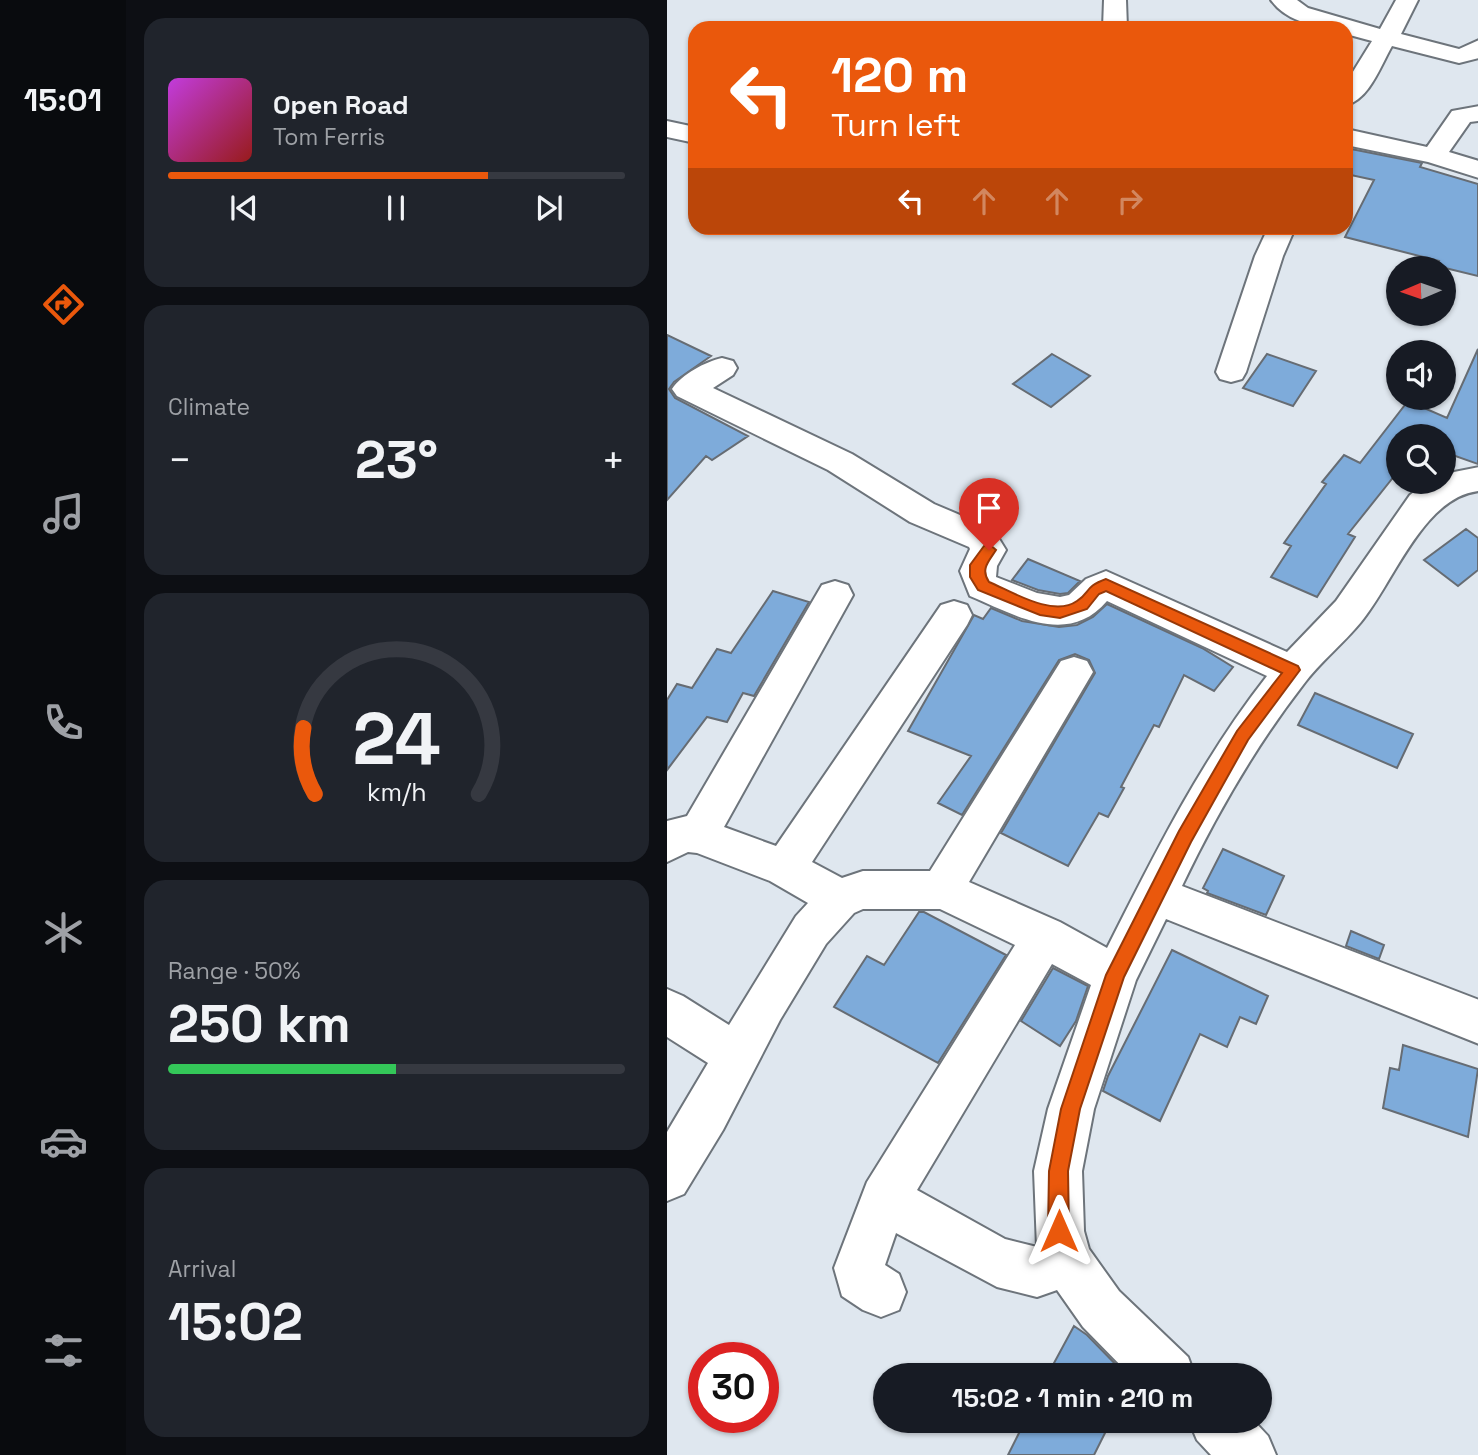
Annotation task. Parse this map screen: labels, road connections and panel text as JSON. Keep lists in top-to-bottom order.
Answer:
{
  "north": "left",
  "page": {
    "tabs": "15:01",
    "turn": ["120 m", "Turn left"],
    "song": ["Open Road", "Tom Ferris"],
    "tile": [
      "Climate",
      ["Range · 50%", "250 km"],
      ["Arrival", "15:02"]
    ],
    "heat": ["−", "23°", "+"],
    "limit": "30",
    "trip": "15:02 · 1 min · 210 m",
    "gauge": ["24", "km/h"]
  }
}
